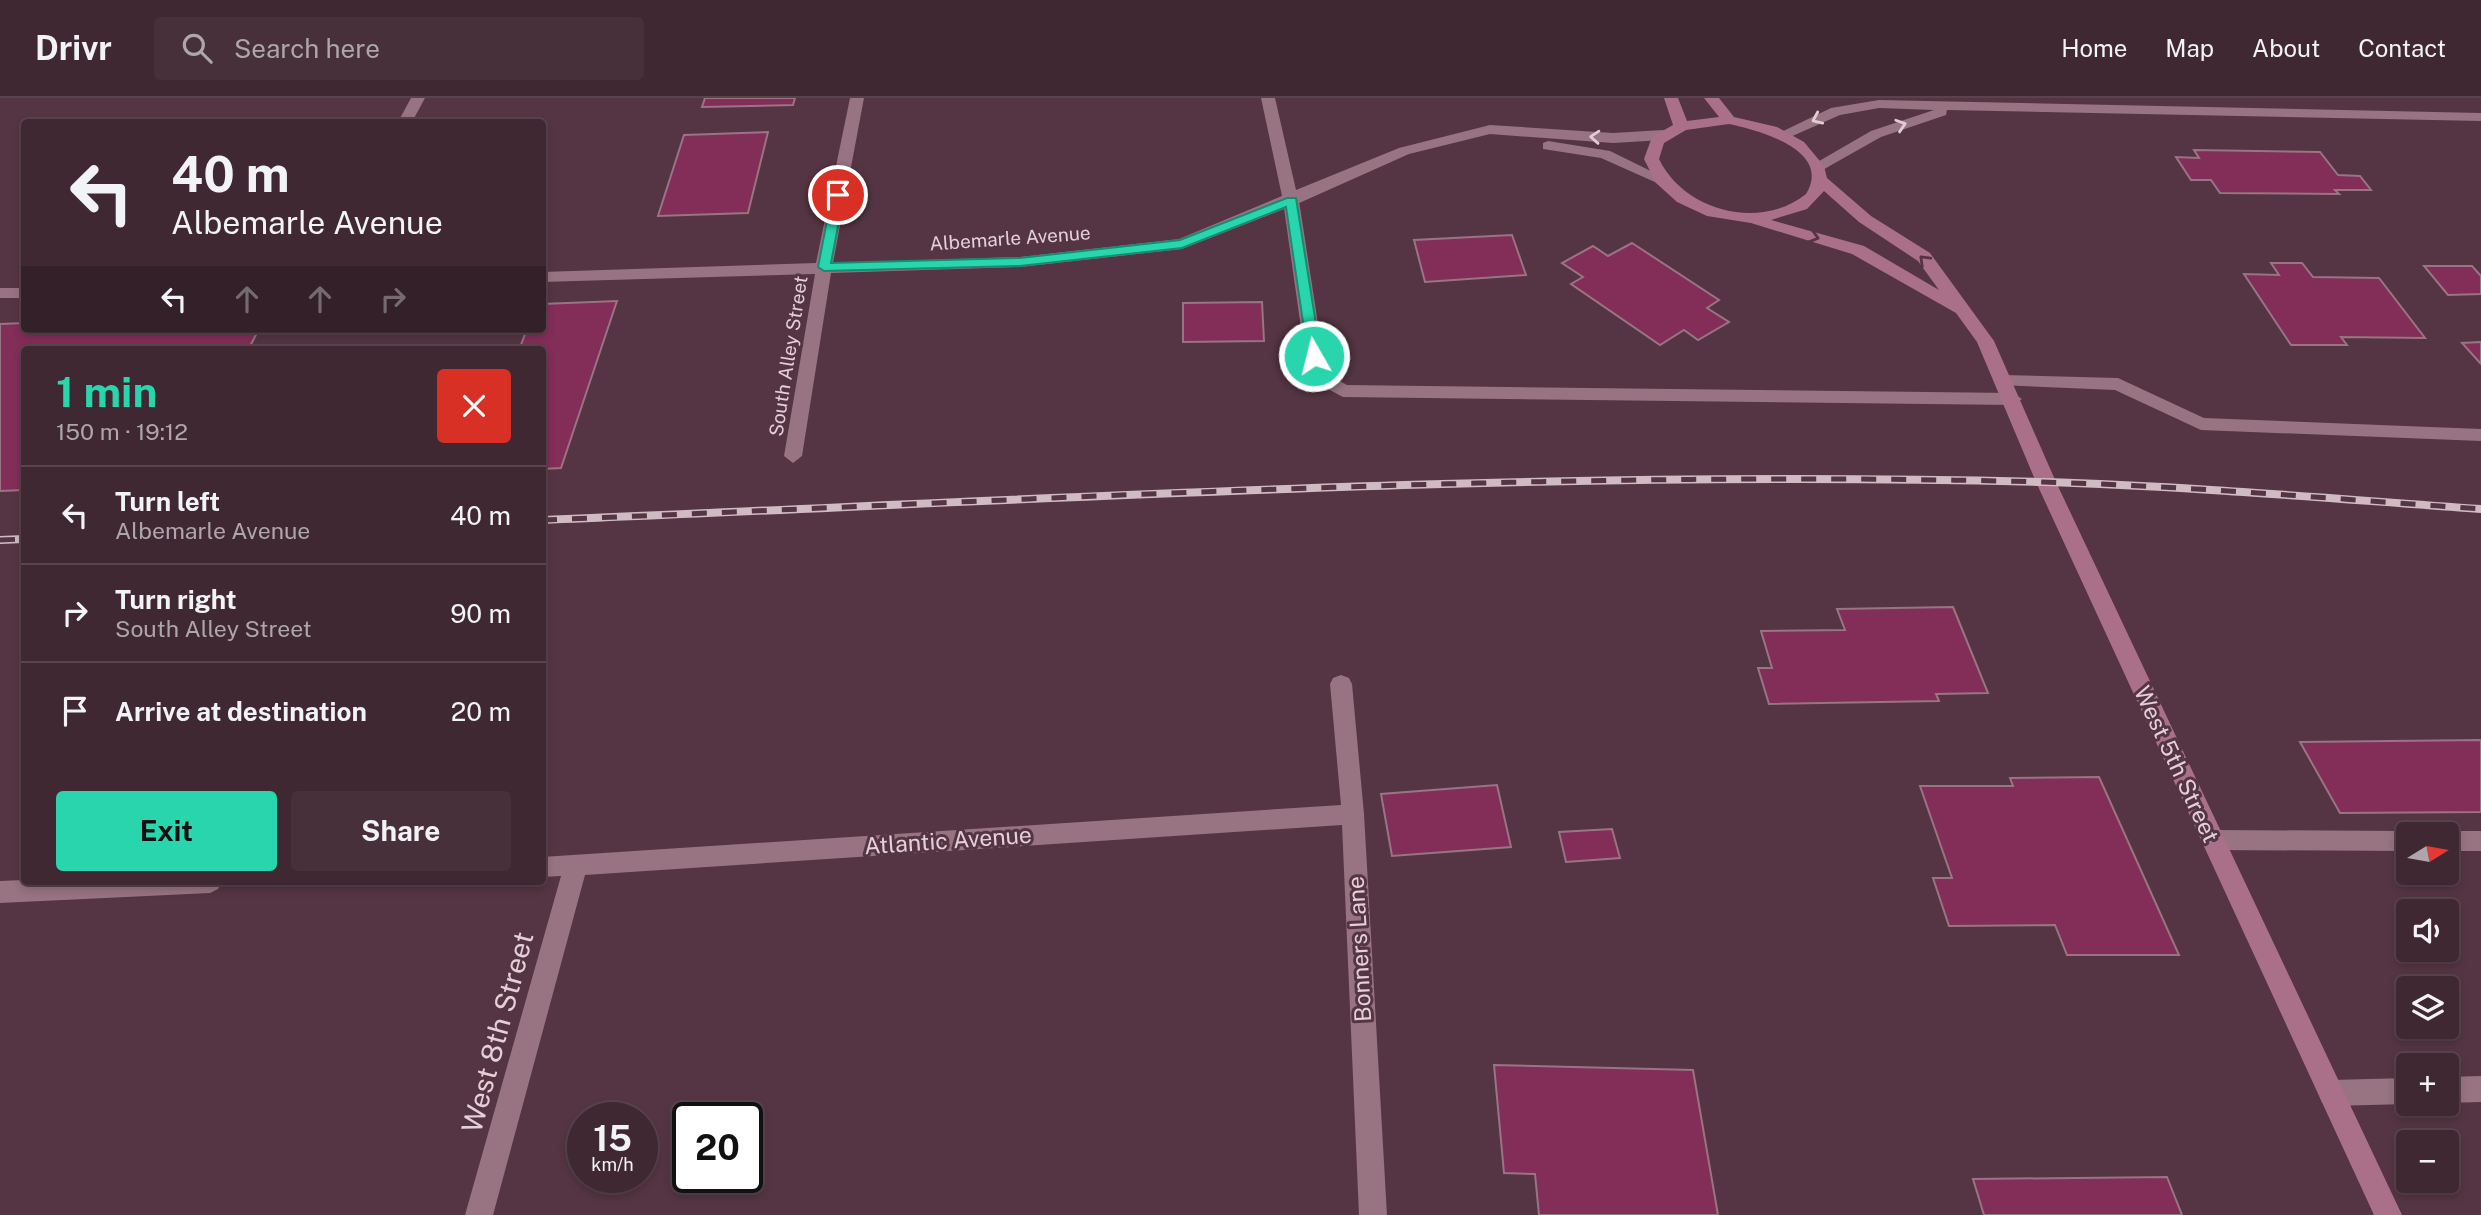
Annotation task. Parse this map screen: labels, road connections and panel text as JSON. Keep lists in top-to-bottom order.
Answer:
{
  "streets": {
    "main road": ["West 5th Street"],
    "street": [
      "Albemarle Avenue",
      "South Alley Street",
      "Atlantic Avenue",
      "Bonners Lane",
      "West 8th Street"
    ]
  },
  "crossings": [
    ["Albemarle Avenue", "South Alley Street"],
    ["Albemarle Avenue", "West 5th Street"],
    ["Atlantic Avenue", "Bonners Lane"],
    ["Atlantic Avenue", "West 8th Street"]
  ],
  "north": "right",
  "page": {
    "header": "Drivr",
    "search": "Search here",
    "nav": [
      "Home",
      "Map",
      "About",
      "Contact"
    ],
    "turn": ["40 m", "Albemarle Avenue"],
    "heading": ["1 min", "150 m · 19:12"],
    "list": [
      {
        "name": "Turn left",
        "note": "Albemarle Avenue",
        "value": "40 m"
      },
      {
        "name": "Turn right",
        "note": "South Alley Street",
        "value": "90 m"
      },
      {
        "name": "Arrive at destination",
        "value": "20 m"
      }
    ],
    "buttons": ["Exit", "Share"],
    "map_buttons": ["+", "−"],
    "speed": "15 km/h",
    "limit": "20"
  }
}
